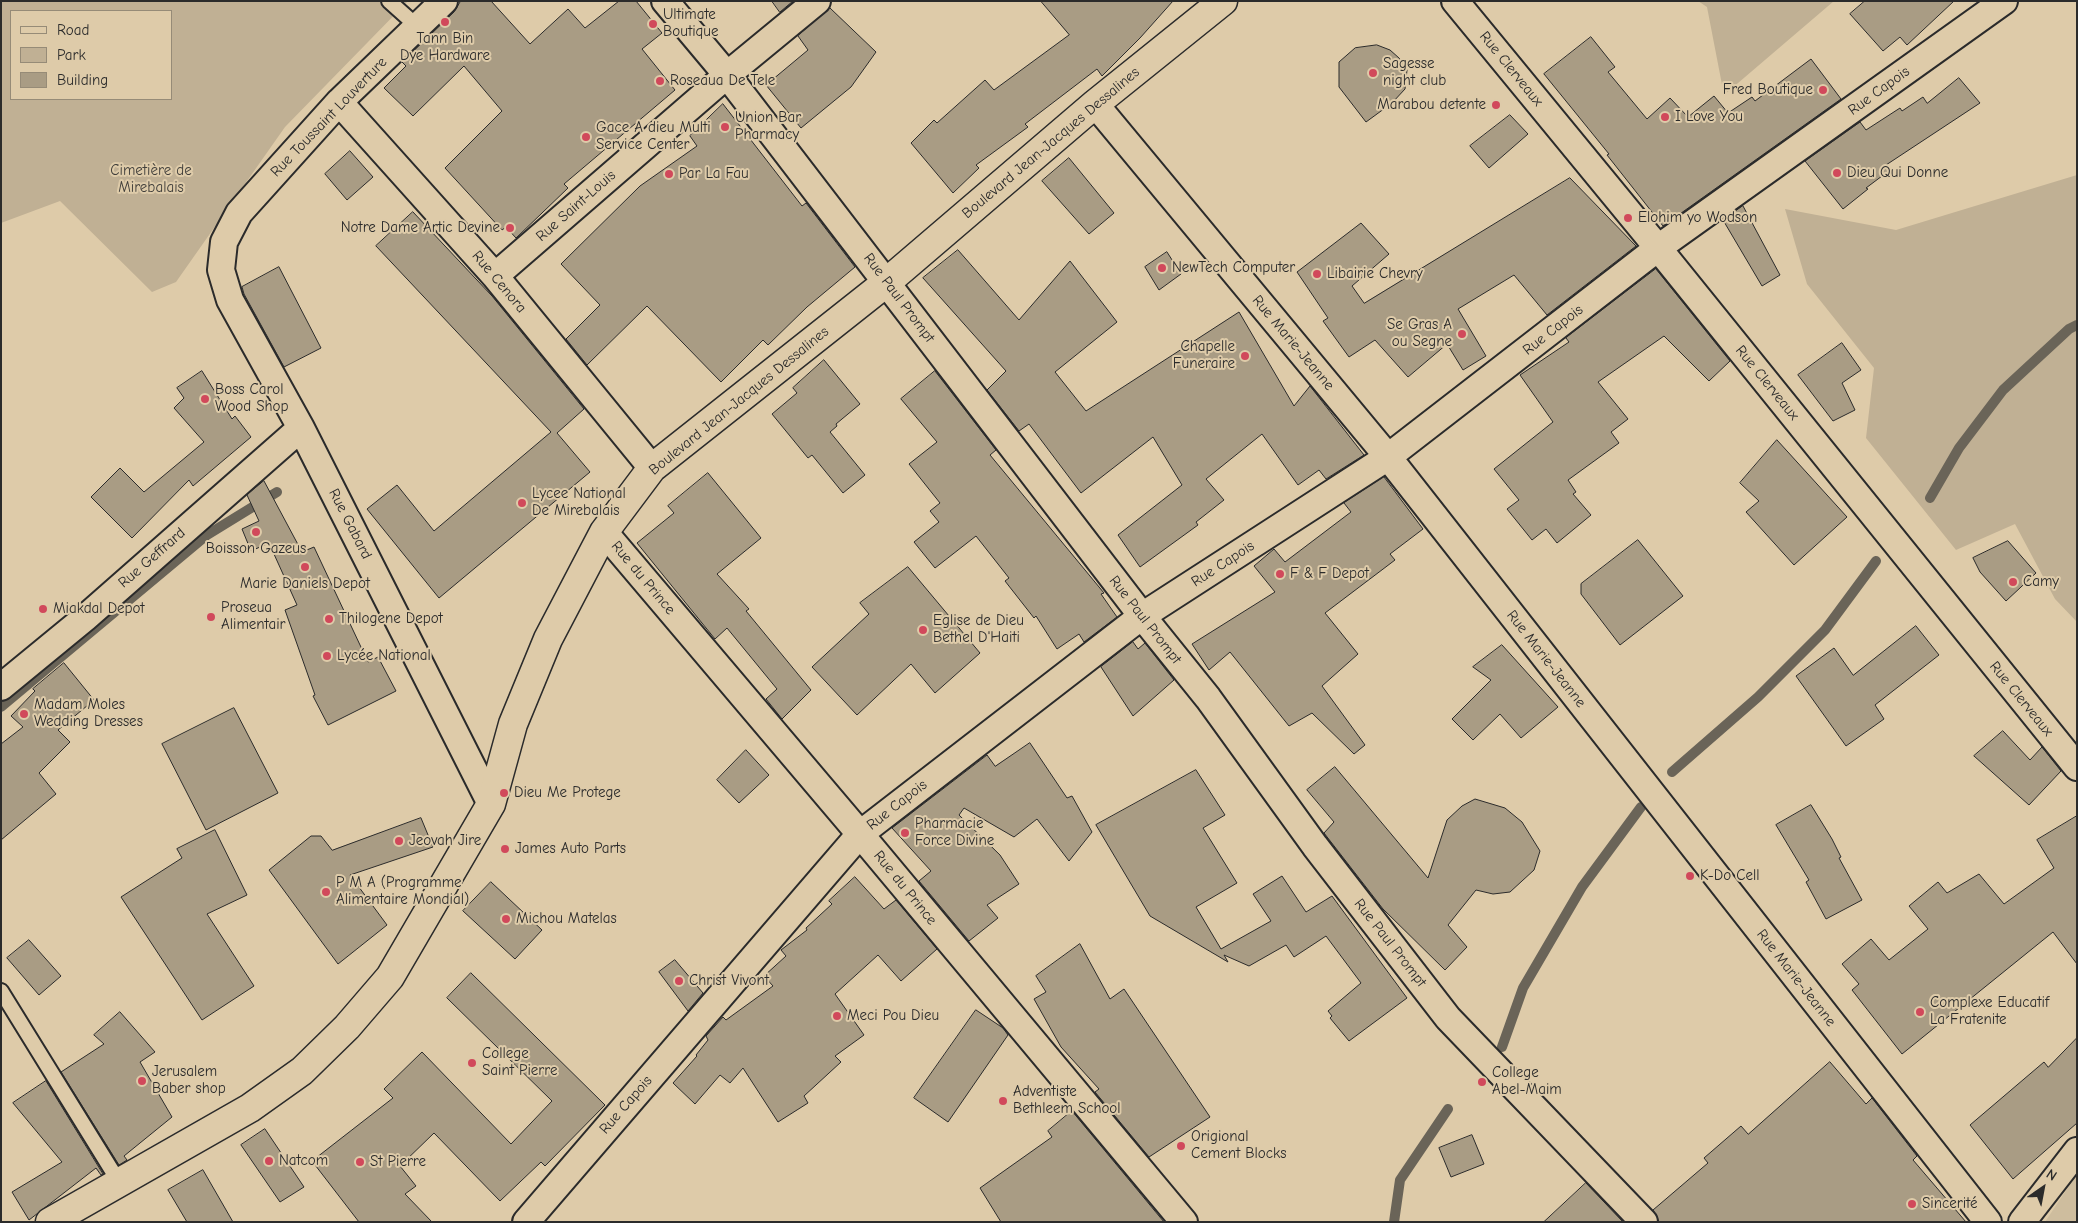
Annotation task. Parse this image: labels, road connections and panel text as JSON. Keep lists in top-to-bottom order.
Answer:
{
  "streets": {
    "main road": ["Boulevard Jean-Jacques Dessalines"],
    "street": [
      "Rue Clerveaux",
      "Rue Capois",
      "Rue Toussaint Louverture",
      "Rue Saint-Louis",
      "Rue Cenora",
      "Rue Paul Prompt",
      "Rue Marie-Jeanne",
      "Rue Gabard",
      "Rue Geffrard",
      "Rue du Prince"
    ]
  },
  "crossings": [
    ["Rue Clerveaux", "Rue Capois"],
    ["Rue Capois", "Rue Paul Prompt"],
    ["Rue Capois", "Rue Marie-Jeanne"],
    ["Rue Capois", "Rue du Prince"],
    ["Rue Toussaint Louverture", "Rue Cenora"],
    ["Rue Toussaint Louverture", "Rue Gabard"],
    ["Boulevard Jean-Jacques Dessalines", "Rue Cenora"],
    ["Boulevard Jean-Jacques Dessalines", "Rue Paul Prompt"],
    ["Boulevard Jean-Jacques Dessalines", "Rue Marie-Jeanne"],
    ["Boulevard Jean-Jacques Dessalines", "Rue Gabard"],
    ["Boulevard Jean-Jacques Dessalines", "Rue du Prince"],
    ["Rue Saint-Louis", "Rue Cenora"],
    ["Rue Saint-Louis", "Rue Paul Prompt"],
    ["Rue Gabard", "Rue Geffrard"]
  ],
  "parks": ["Cimetière de Mirebalais"],
  "places": [
    "Tann Bin Dye Hardware",
    "Ultimate Boutique",
    "Sagesse night club",
    "Roseaua De Tele",
    "Fred Boutique",
    "Marabou detente",
    "I Love You",
    "Union Bar Pharmacy",
    "Gace A dieu Multi Service Center",
    "Dieu Qui Donne",
    "Par La Fau",
    "Elohim yo Wodson",
    "Notre Dame Artic Devine",
    "NewTech Computer",
    "Libairie Chevry",
    "Se Gras A ou Segne",
    "Chapelle Funeraire",
    "Boss Carol Wood Shop",
    "Lycee National De Mirebalais",
    "Boisson Gazeus",
    "Marie Daniels Depot",
    "F & F Depot",
    "Camy",
    "Miakdal Depot",
    "Proseua Alimentair",
    "Thilogene Depot",
    "Eglise de Dieu Bethel D'Haiti",
    "Lycée National",
    "Madam Moles Wedding Dresses",
    "Dieu Me Protege",
    "Pharmacie Force Divine",
    "Jeovah Jire",
    "James Auto Parts",
    "K-Do Cell",
    "P M A (Programme Alimentaire Mondial)",
    "Michou Matelas",
    "Christ Vivont",
    "Complexe Educatif La Fratenite",
    "Meci Pou Dieu",
    "College Saint Pierre",
    "Jerusalem Baber shop",
    "College Abel-Maim",
    "Adventiste Bethleem School",
    "Origional Cement Blocks",
    "Natcom",
    "St Pierre",
    "Sincerité"
  ],
  "legend": ["Road", "Park", "Building"],
  "north": "top right"
}
